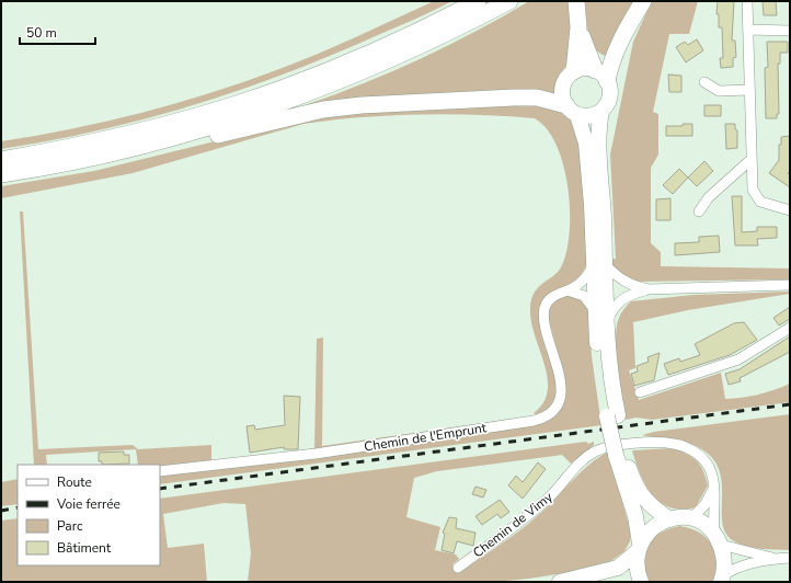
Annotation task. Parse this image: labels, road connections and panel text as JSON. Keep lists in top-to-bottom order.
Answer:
{
  "streets": {
    "street": ["Chemin de l'Emprunt", "Chemin de Vimy"]
  },
  "legend": [
    "Route",
    "Voie ferrée",
    "Parc",
    "Bâtiment"
  ],
  "scale_bar": "50 m"
}
